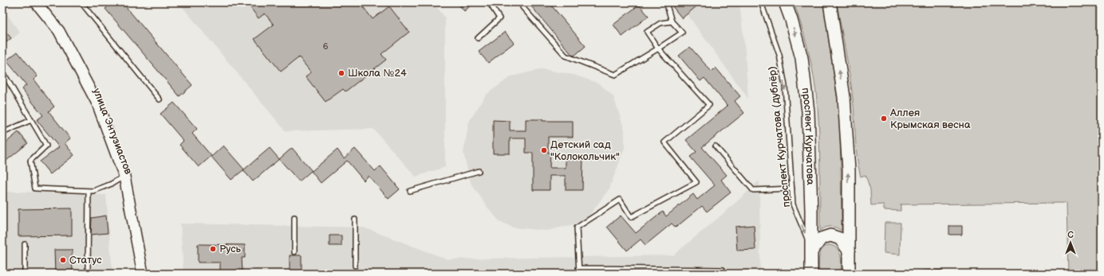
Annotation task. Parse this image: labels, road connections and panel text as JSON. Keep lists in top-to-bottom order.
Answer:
{
  "streets": {
    "main road": ["проспект Курчатова"],
    "street": ["улица Энтузиастов"],
    "lane": ["проспект Курчатова (дублёр)"]
  },
  "crossings": [
    ["проспект Курчатова (дублёр)", "проспект Курчатова"]
  ],
  "one_way": ["проспект Курчатова (дублёр)"],
  "places": [
    "Школа №24",
    "Аллея Крымская весна",
    "Детский сад \"Колокольчик\"",
    "Русь",
    "Статус"
  ],
  "house_numbers": ["6"],
  "north": "top"
}
